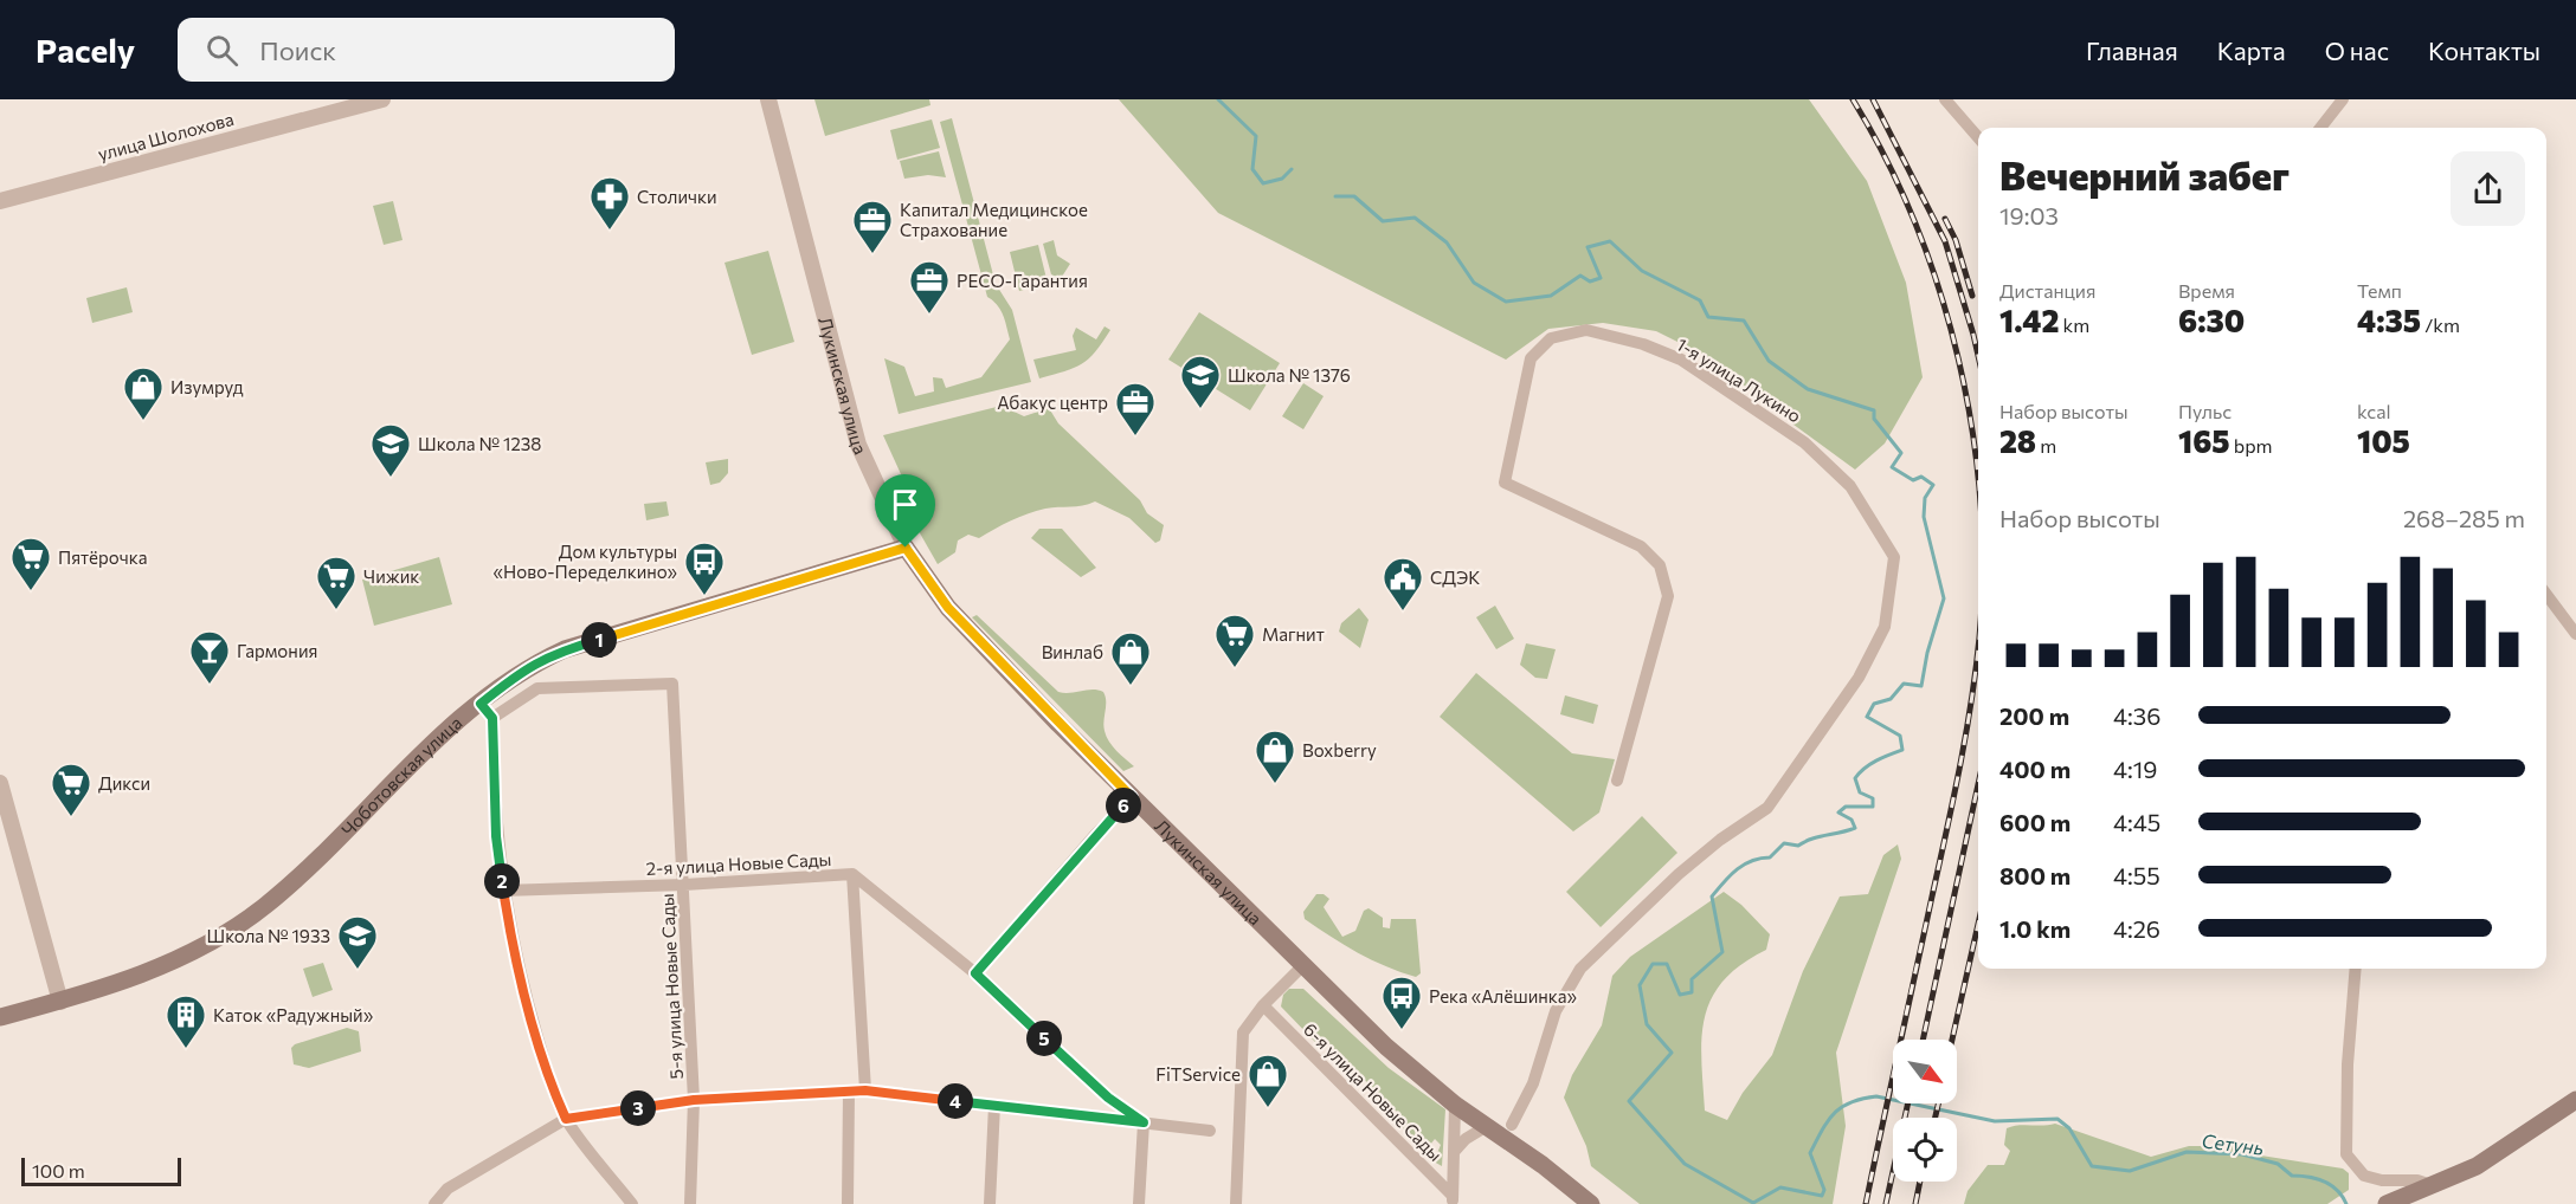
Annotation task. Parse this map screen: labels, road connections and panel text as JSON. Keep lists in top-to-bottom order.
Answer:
{
  "streets": {
    "main road": ["Лукинская улица", "Чоботовская улица"],
    "street": [
      "улица Шолохова",
      "1-я улица Лукино",
      "2-я улица Новые Сады",
      "5-я улица Новые Сады",
      "6-я улица Новые Сады"
    ]
  },
  "crossings": [
    ["Лукинская улица", "Чоботовская улица"],
    ["2-я улица Новые Сады", "5-я улица Новые Сады"]
  ],
  "water": ["Сетунь"],
  "places": {
    "pharmacy": ["Столички"],
    "office": ["Капитал Медицинское Страхование", "РЕСО-Гарантия", "Абакус центр"],
    "school or university": ["Школа № 1376", "Школа № 1238", "Школа № 1933"],
    "shop": [
      "Изумруд",
      "Винлаб",
      "Boxberry",
      "FiTService"
    ],
    "supermarket": [
      "Пятёрочка",
      "Чижик",
      "Магнит",
      "Дикси"
    ],
    "bus stop": ["Дом культуры «Ново-Переделкино»", "Река «Алёшинка»"],
    "public building": ["СДЭК"],
    "bar": ["Гармония"],
    "building": ["Каток «Радужный»"]
  },
  "scale_bar": "100 m",
  "north": "bottom right",
  "page": {
    "header": "Pacely",
    "search": "Поиск",
    "nav": [
      "Главная",
      "Карта",
      "О нас",
      "Контакты"
    ],
    "heading": ["Вечерний забег", "19:03"],
    "stats": [
      ["Дистанция", "1.42 km"],
      ["Время", "6:30"],
      ["Темп", "4:35 /km"],
      ["Набор высоты", "28 m"],
      ["Пульс", "165 bpm"],
      ["kcal", "105"]
    ],
    "chart": ["Набор высоты", "268–285 m"],
    "pins": [
      "1",
      "6",
      "2",
      "5",
      "4",
      "3"
    ],
    "list": [
      {
        "name": "200 m",
        "note": "4:36"
      },
      {
        "name": "400 m",
        "note": "4:19"
      },
      {
        "name": "600 m",
        "note": "4:45"
      },
      {
        "name": "800 m",
        "note": "4:55"
      },
      {
        "name": "1.0 km",
        "note": "4:26"
      }
    ],
    "scale": "100 m"
  }
}
